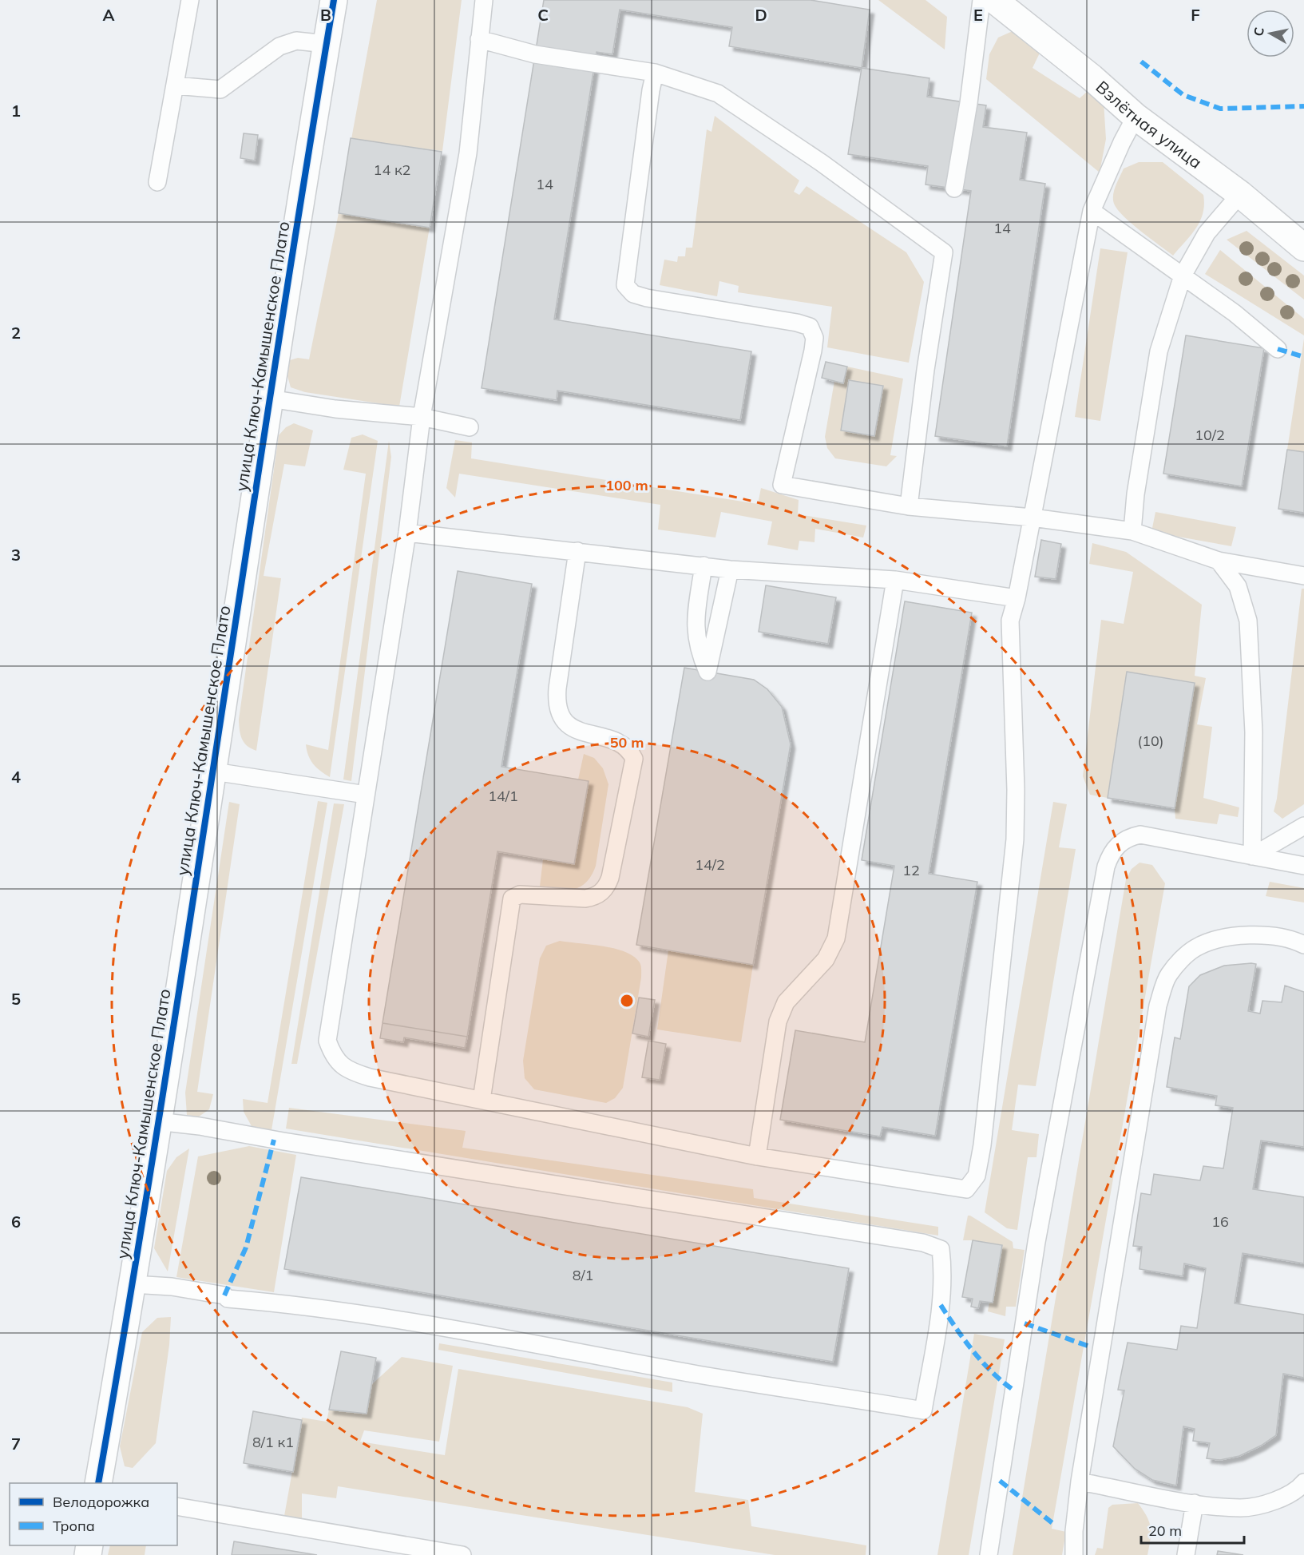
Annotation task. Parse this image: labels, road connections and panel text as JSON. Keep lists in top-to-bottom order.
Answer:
{
  "streets": {
    "street": ["Взлётная улица", "улица Ключ-Камышенское Плато"]
  },
  "house_numbers": [
    "14 к2",
    "14",
    "14",
    "10/2",
    "(10)",
    "14/1",
    "14/2",
    "12",
    "16",
    "8/1",
    "8/1 к1"
  ],
  "legend": ["Велодорожка", "Тропа"],
  "scale_bar": "20 m",
  "north": "left",
  "grid": {
    "columns": [
      "A",
      "B",
      "C",
      "D",
      "E",
      "F"
    ],
    "rows": [
      "1",
      "2",
      "3",
      "4",
      "5",
      "6",
      "7"
    ]
  },
  "rings": ["100 m", "50 m"]
}
